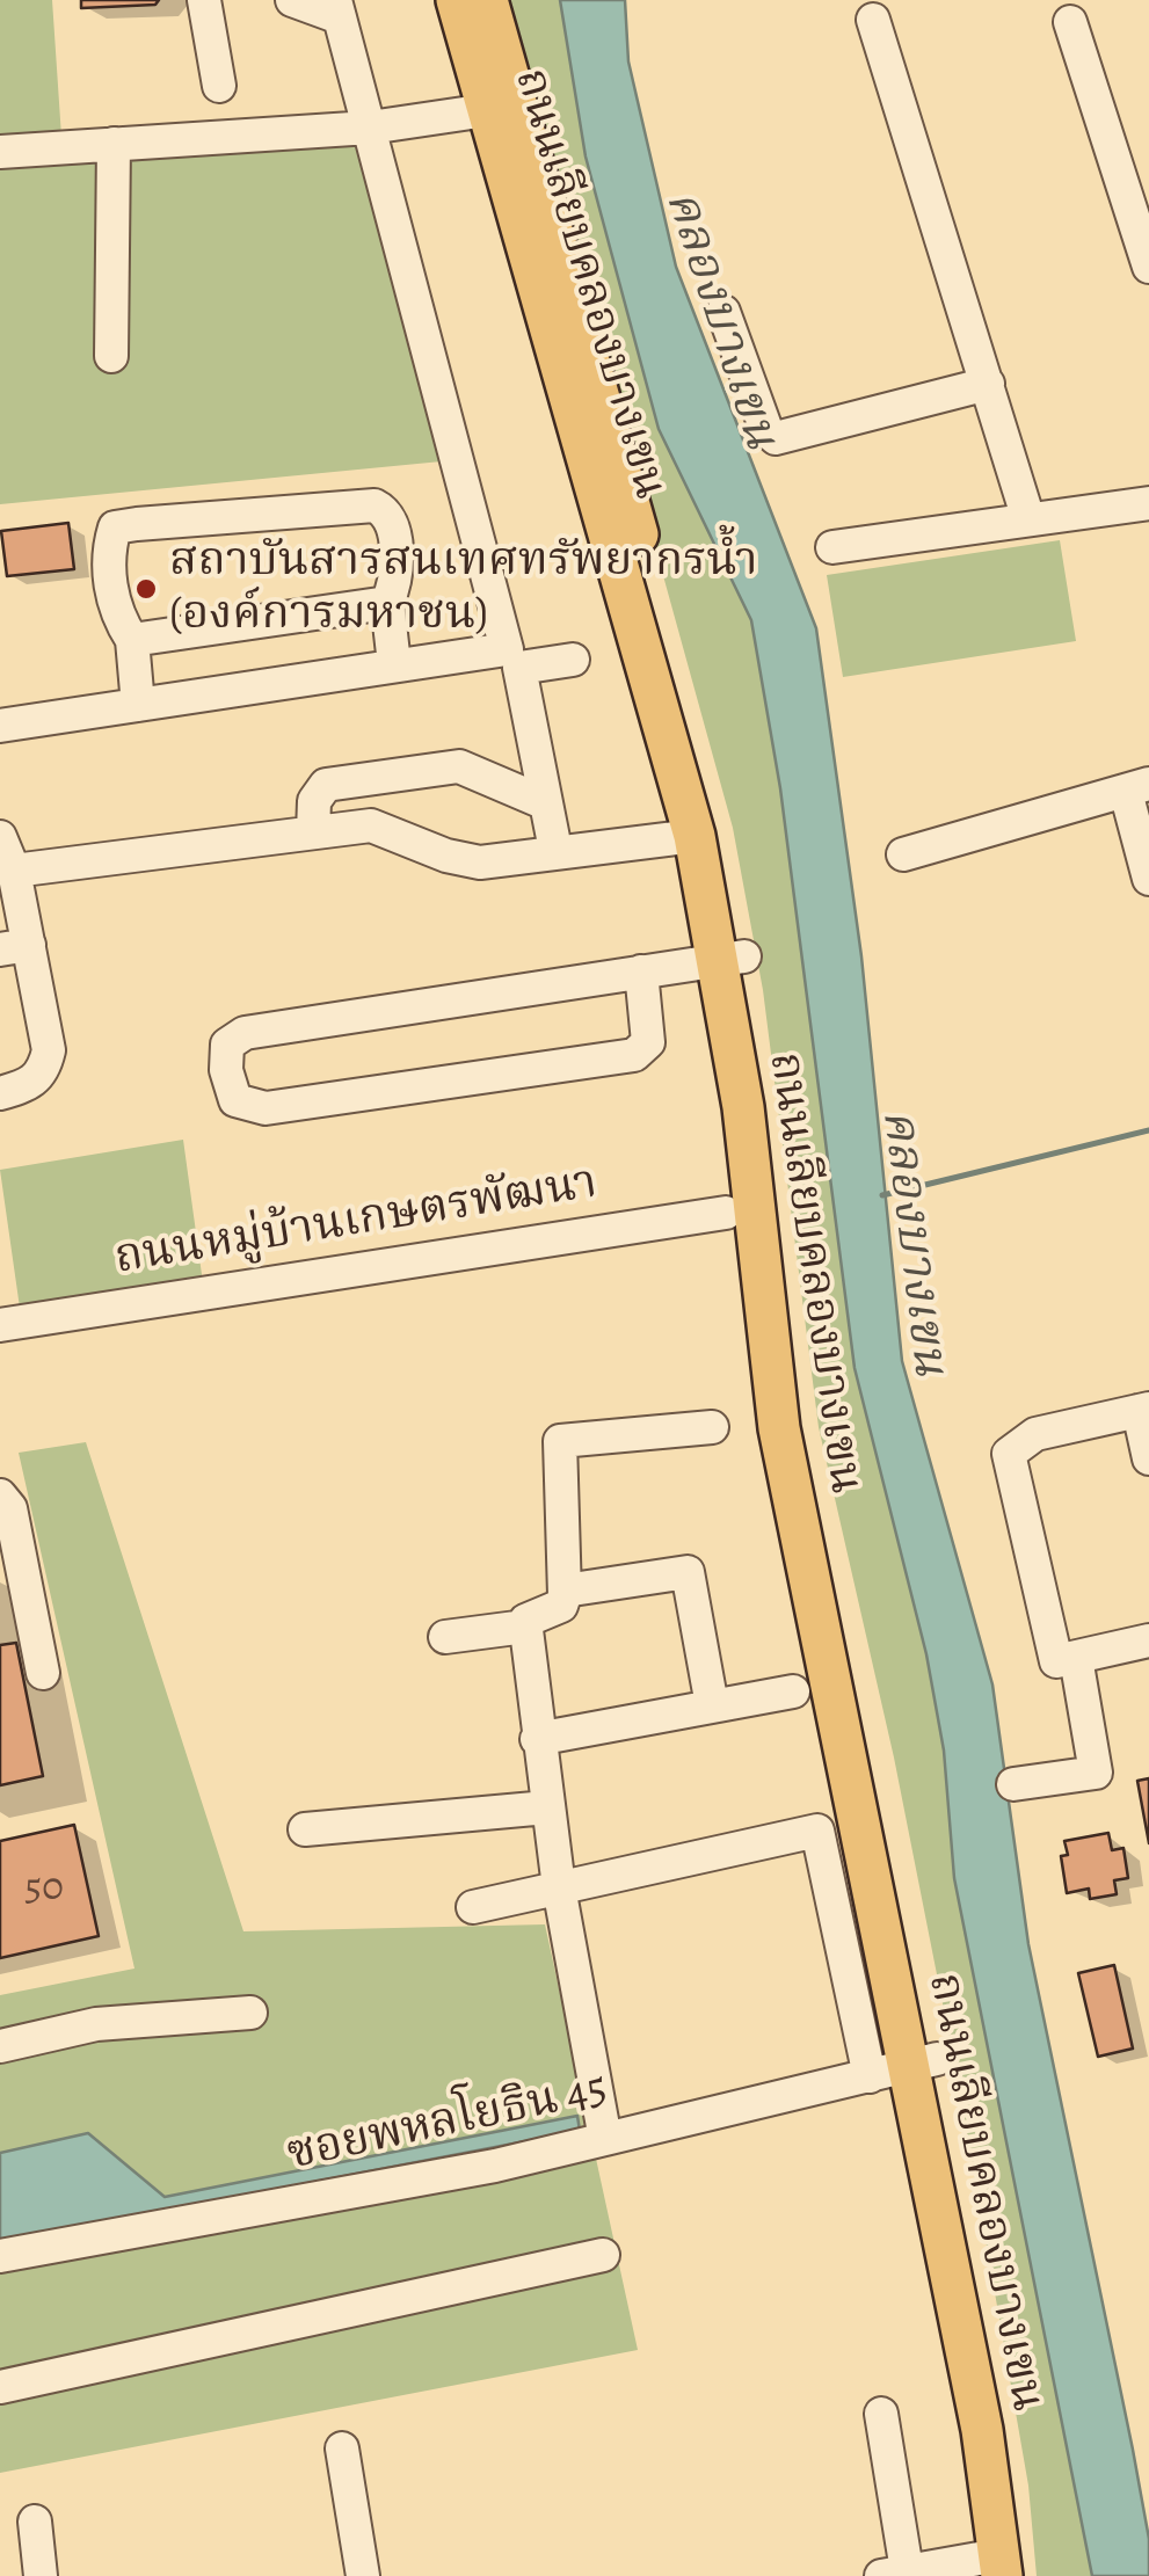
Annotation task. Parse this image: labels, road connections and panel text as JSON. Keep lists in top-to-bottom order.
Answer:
{
  "streets": {
    "main road": ["ถนนเลียบคลองบางเขน"],
    "street": ["ถนนหมู่บ้านเกษตรพัฒนา", "ซอยพหลโยธิน 45"]
  },
  "crossings": [
    ["ถนนเลียบคลองบางเขน", "ซอยพหลโยธิน 45"]
  ],
  "water": ["คลองบางเขน"],
  "places": ["สถาบันสารสนเทศทรัพยากรน้ำ (องค์การมหาชน)"],
  "house_numbers": ["50"]
}
